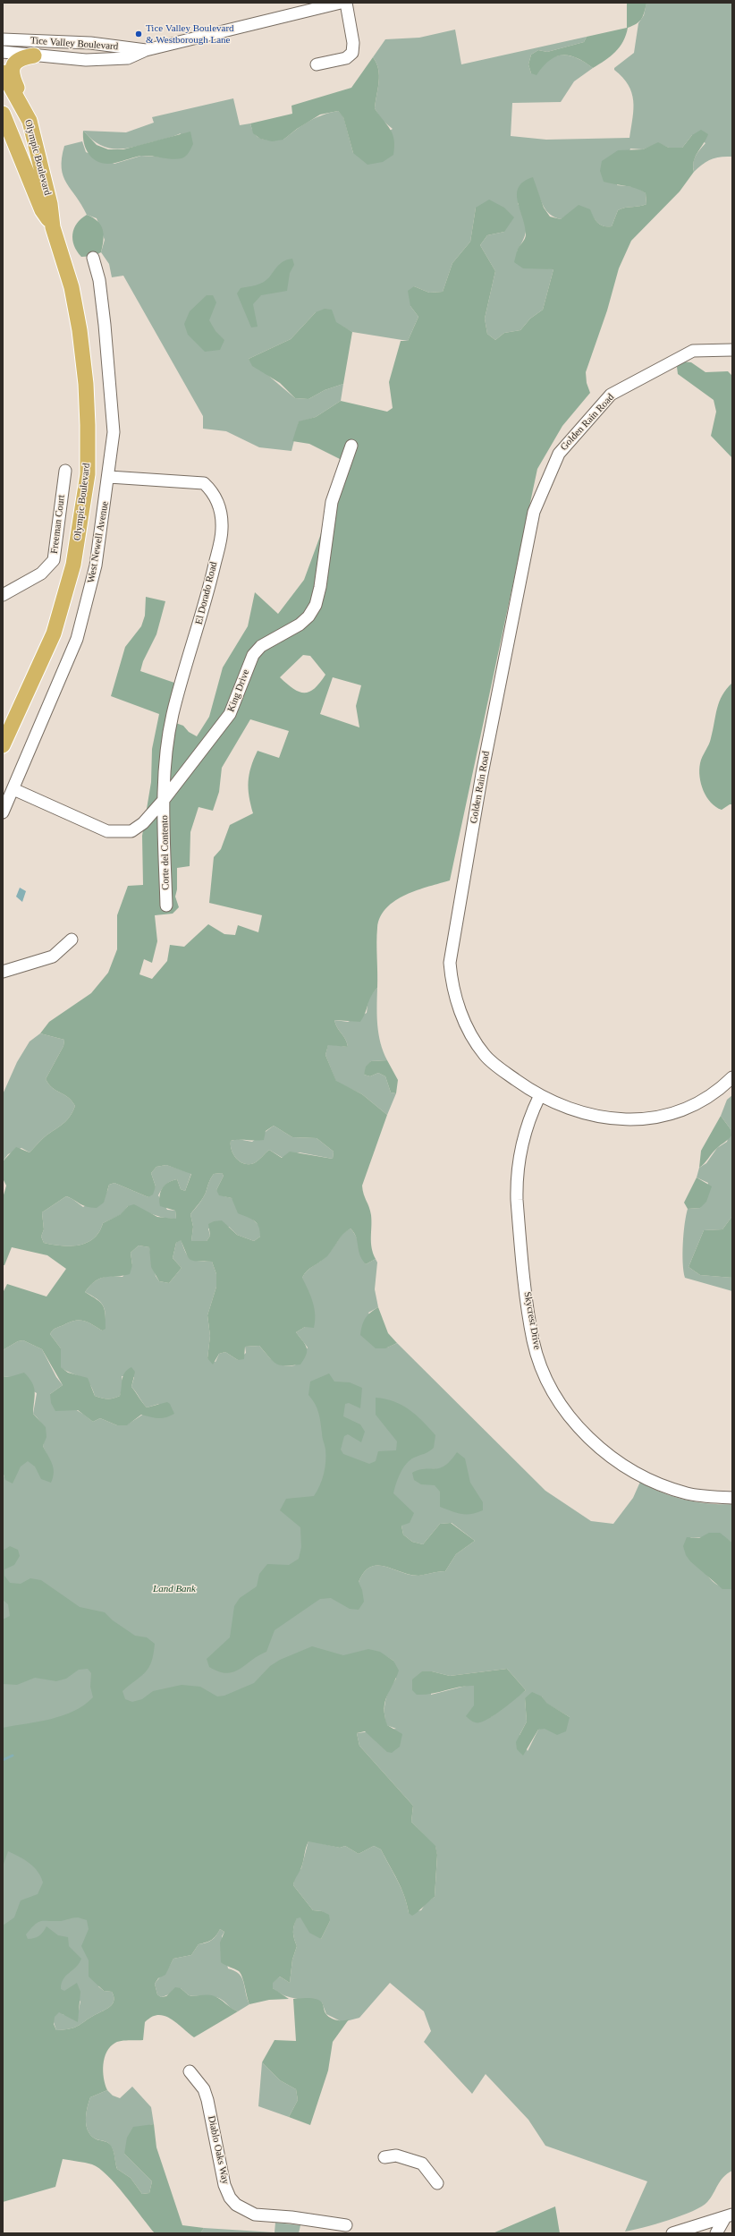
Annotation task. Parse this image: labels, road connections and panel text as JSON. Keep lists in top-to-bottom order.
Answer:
{
  "streets": {
    "main road": ["Olympic Boulevard"],
    "street": [
      "Tice Valley Boulevard",
      "Golden Rain Road",
      "Freeman Court",
      "West Newell Avenue",
      "El Dorado Road",
      "King Drive",
      "Corte del Contento",
      "Skycrest Drive",
      "Diablo Oaks Way"
    ]
  },
  "crossings": [
    ["Golden Rain Road", "Skycrest Drive"],
    ["West Newell Avenue", "El Dorado Road"],
    ["West Newell Avenue", "King Drive"],
    ["El Dorado Road", "King Drive"],
    ["El Dorado Road", "Corte del Contento"],
    ["King Drive", "Corte del Contento"]
  ],
  "parks": ["Land Bank"],
  "places": ["Tice Valley Boulevard & Westborough Lane"]
}
